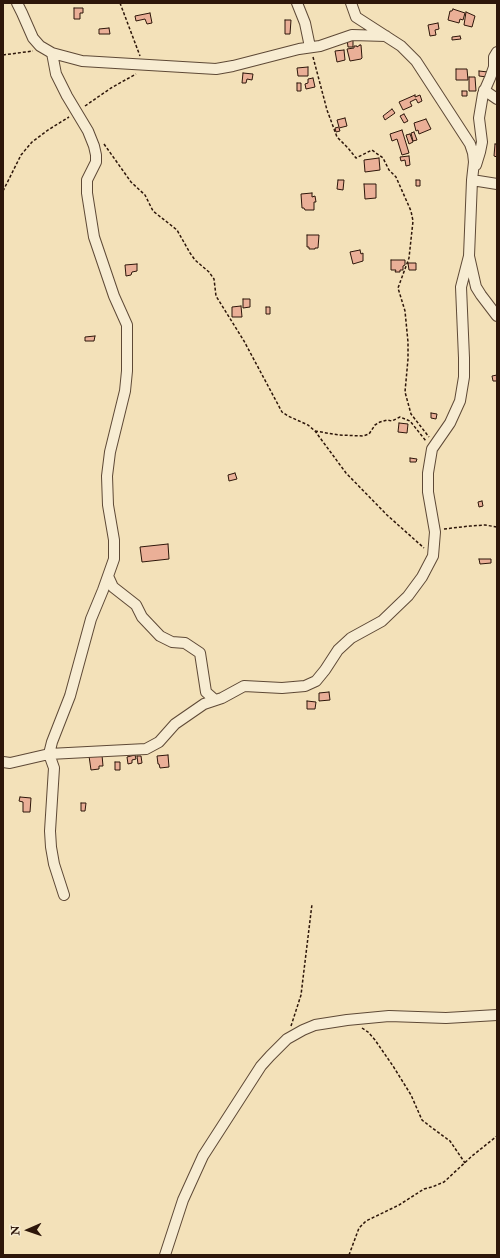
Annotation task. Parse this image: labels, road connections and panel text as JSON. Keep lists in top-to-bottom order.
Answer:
{
  "north": "left"
}
